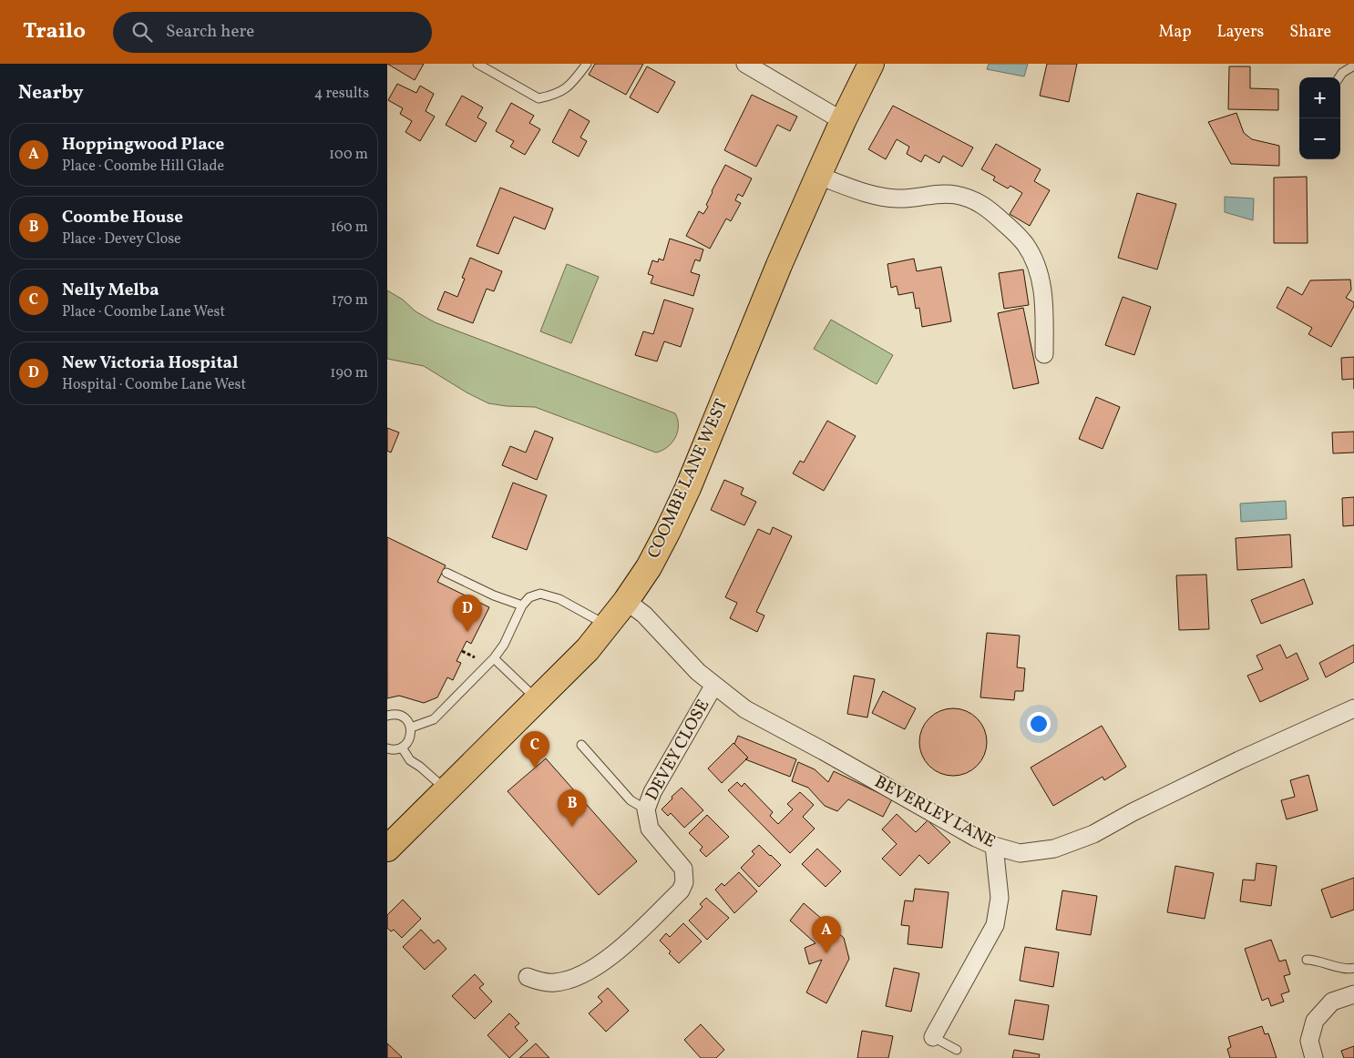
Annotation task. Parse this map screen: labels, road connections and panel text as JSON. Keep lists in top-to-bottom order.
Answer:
{
  "streets": {
    "main road": ["COOMBE LANE WEST"],
    "street": ["DEVEY CLOSE", "BEVERLEY LANE"]
  },
  "crossings": [
    ["COOMBE LANE WEST", "BEVERLEY LANE"],
    ["DEVEY CLOSE", "BEVERLEY LANE"]
  ],
  "page": {
    "header": "Trailo",
    "search": "Search here",
    "nav": ["Map", "Layers", "Share"],
    "heading": ["Nearby", "4 results"],
    "map_buttons": ["+", "−"],
    "list": [
      {
        "mark": "A",
        "name": "Hoppingwood Place",
        "note": "Place · Coombe Hill Glade",
        "value": "100 m"
      },
      {
        "mark": "B",
        "name": "Coombe House",
        "note": "Place · Devey Close",
        "value": "160 m"
      },
      {
        "mark": "C",
        "name": "Nelly Melba",
        "note": "Place · Coombe Lane West",
        "value": "170 m"
      },
      {
        "mark": "D",
        "name": "New Victoria Hospital",
        "note": "Hospital · Coombe Lane West",
        "value": "190 m"
      }
    ],
    "pins": [
      "D",
      "C",
      "B",
      "A"
    ]
  }
}
